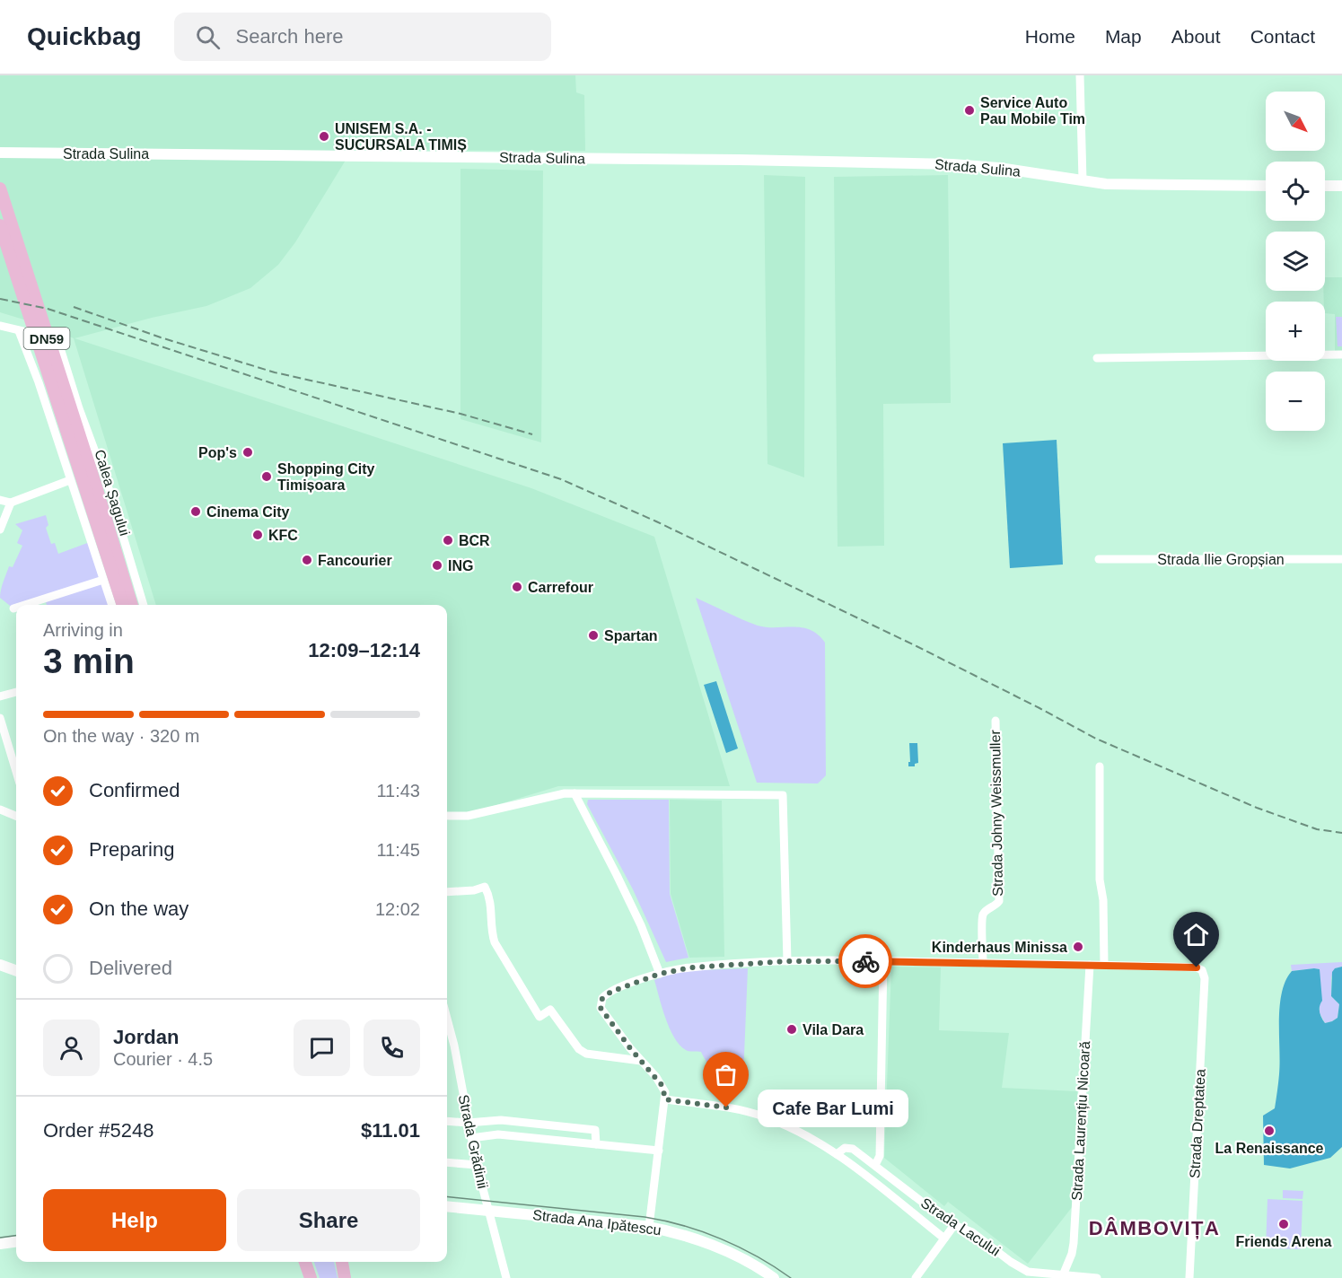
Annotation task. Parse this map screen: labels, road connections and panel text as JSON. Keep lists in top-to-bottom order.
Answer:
{
  "streets": {
    "main road": ["DN59", "Calea Șagului"],
    "street": [
      "Strada Sulina",
      "Strada Ilie Gropșian",
      "Strada Johny Weissmuller",
      "Strada Laurențiu Nicoară",
      "Strada Dreptatea",
      "Strada Grădinii",
      "Strada Ana Ipătescu",
      "Strada Lacului"
    ]
  },
  "crossings": [
    ["Strada Laurențiu Nicoară", "Strada Lacului"],
    ["Strada Grădinii", "Strada Ana Ipătescu"]
  ],
  "districts": ["DÂMBOVIȚA"],
  "places": [
    "Service Auto Pau Mobile Tim",
    "UNISEM S.A. - SUCURSALA TIMIȘ",
    "Pop's",
    "Shopping City Timișoara",
    "Cinema City",
    "KFC",
    "BCR",
    "Fancourier",
    "ING",
    "Carrefour",
    "Spartan",
    "Kinderhaus Minissa",
    "Vila Dara",
    "Cafe Bar Lumi",
    "La Renaissance",
    "Friends Arena"
  ],
  "north": "bottom right",
  "page": {
    "header": "Quickbag",
    "search": "Search here",
    "nav": [
      "Home",
      "Map",
      "About",
      "Contact"
    ],
    "map_buttons": ["+", "−"],
    "heading": ["3 min", "Arriving in", "12:09–12:14"],
    "panel": [
      "Jordan",
      "Courier · 4.5",
      "Order #5248",
      "$11.01"
    ],
    "bar": "On the way · 320 m",
    "list": [
      ["Confirmed", "11:43"],
      ["Preparing", "11:45"],
      ["On the way", "12:02"],
      "Delivered"
    ],
    "bubble": "Cafe Bar Lumi",
    "buttons": ["Help", "Share"]
  }
}
